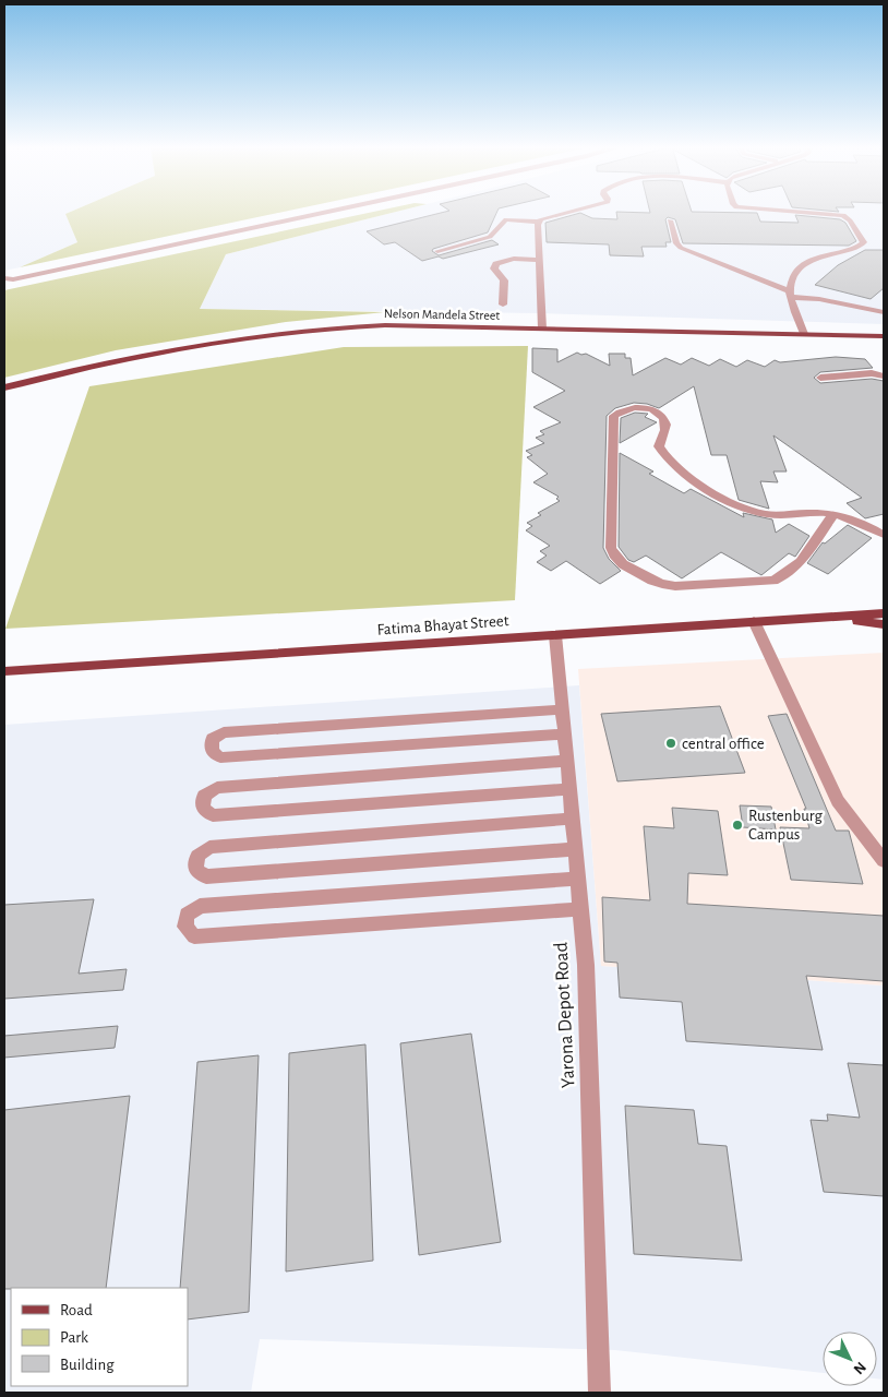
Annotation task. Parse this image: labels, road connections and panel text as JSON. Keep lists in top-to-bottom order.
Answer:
{
  "streets": {
    "main road": ["Nelson Mandela Street", "Fatima Bhayat Street"],
    "street": ["Yarona Depot Road"]
  },
  "crossings": [
    ["Fatima Bhayat Street", "Yarona Depot Road"]
  ],
  "places": ["central office", "Rustenburg Campus"],
  "legend": ["Road", "Park", "Building"],
  "north": "bottom right"
}
